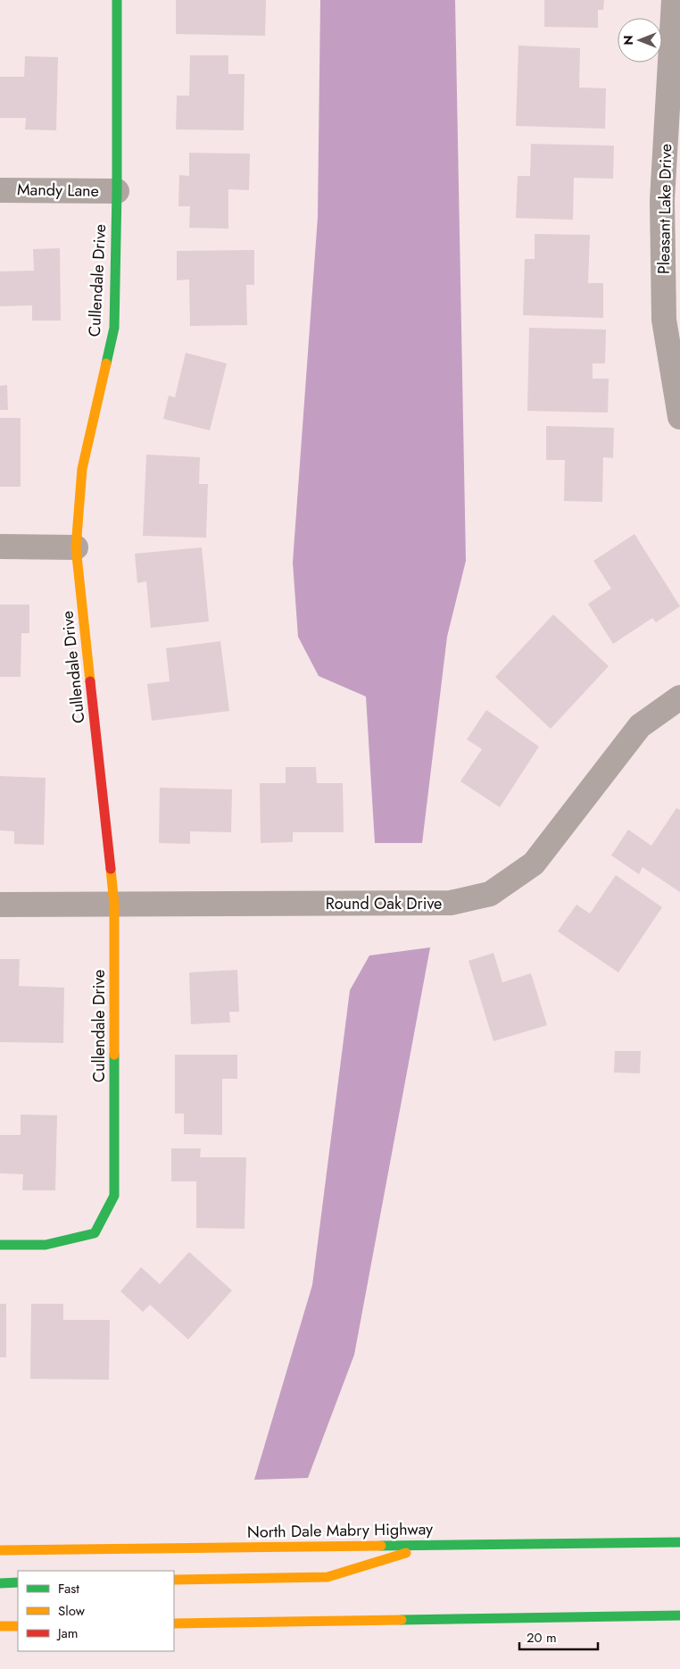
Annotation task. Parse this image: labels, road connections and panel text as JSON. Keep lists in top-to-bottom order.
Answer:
{
  "streets": {
    "main road": ["Cullendale Drive", "North Dale Mabry Highway"],
    "street": ["Mandy Lane", "Pleasant Lake Drive", "Round Oak Drive"]
  },
  "crossings": [
    ["Mandy Lane", "Cullendale Drive"],
    ["Cullendale Drive", "Round Oak Drive"]
  ],
  "legend": ["Fast", "Slow", "Jam"],
  "scale_bar": "20 m",
  "north": "left"
}
